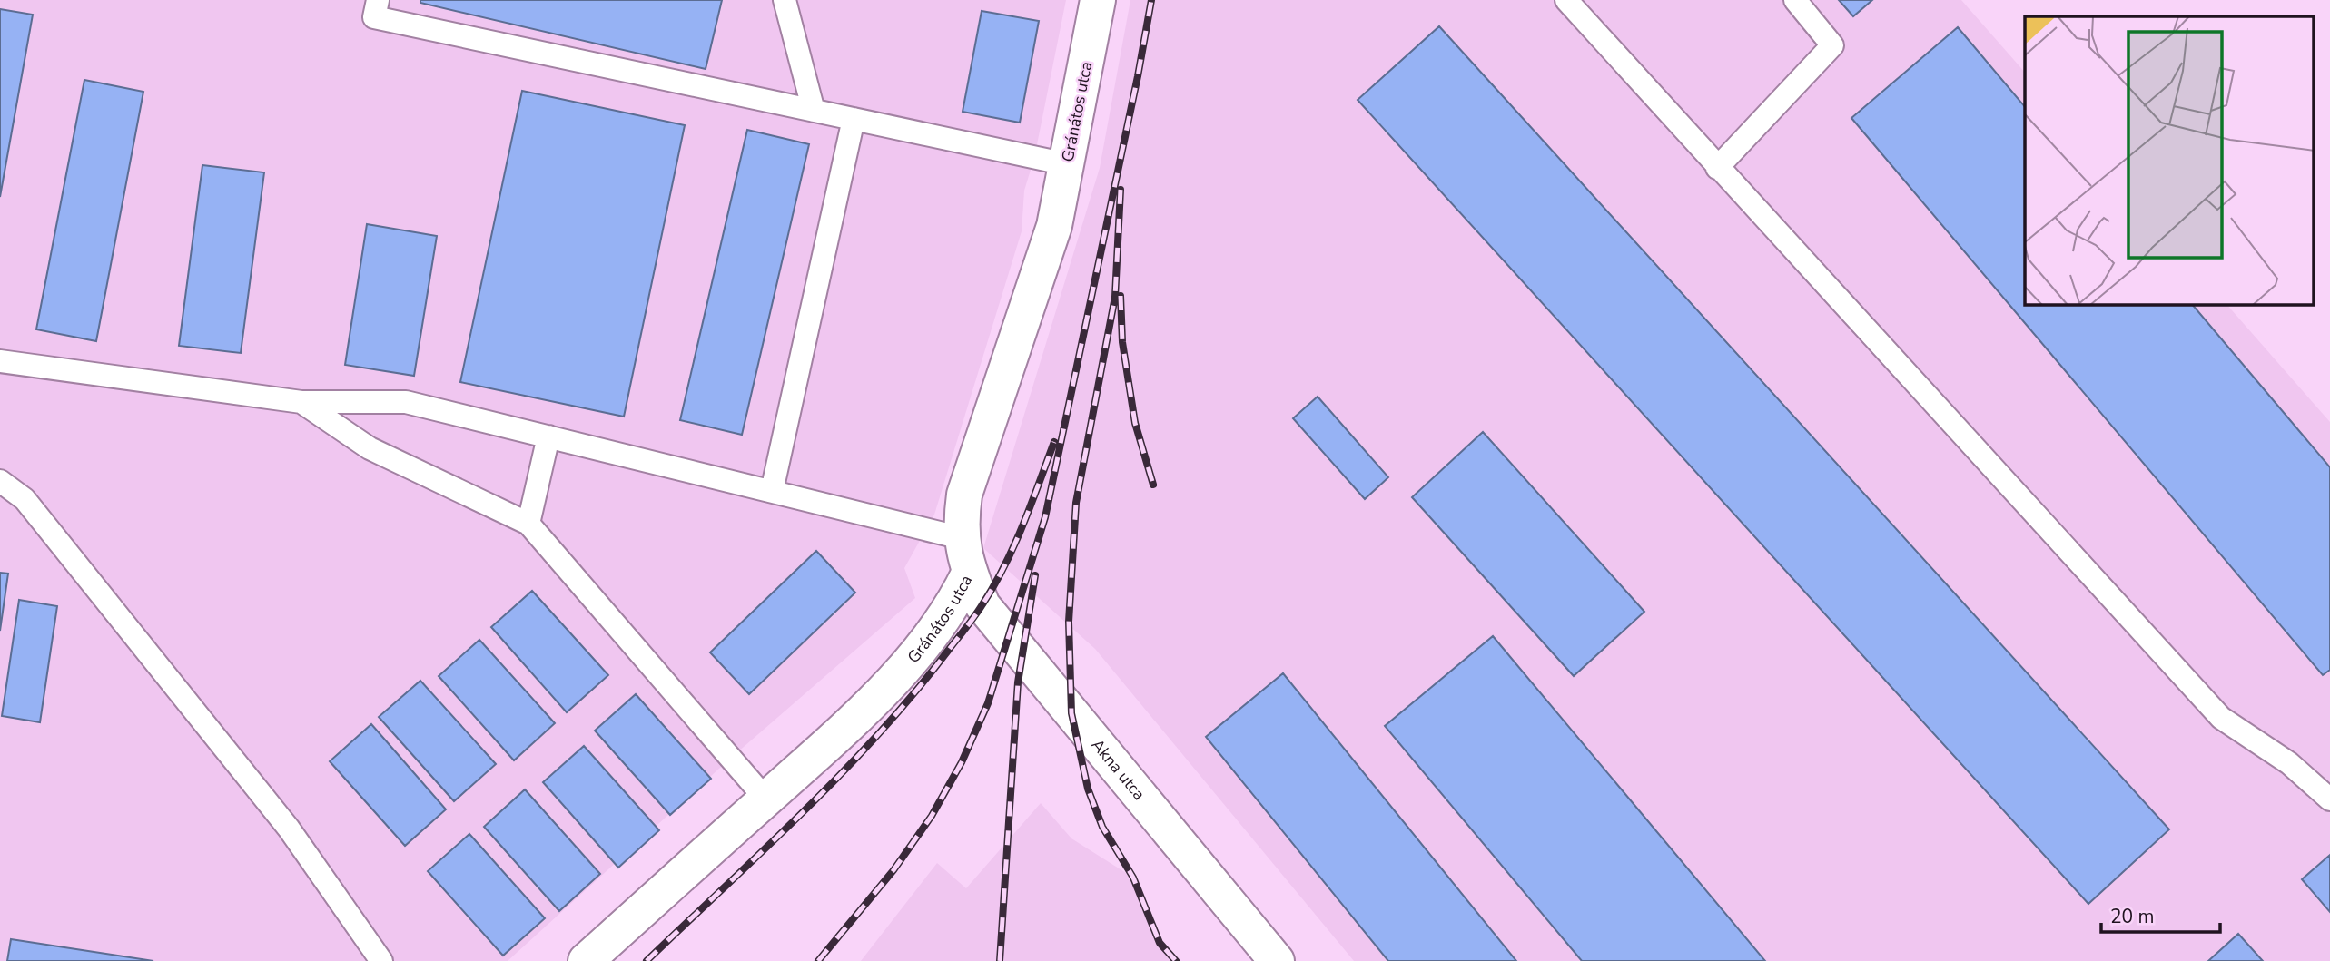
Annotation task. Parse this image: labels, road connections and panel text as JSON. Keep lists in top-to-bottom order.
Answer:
{
  "streets": {
    "street": ["Gránátos utca", "Akna utca"]
  },
  "crossings": [
    ["Gránátos utca", "Akna utca"]
  ],
  "scale_bar": "20 m"
}
